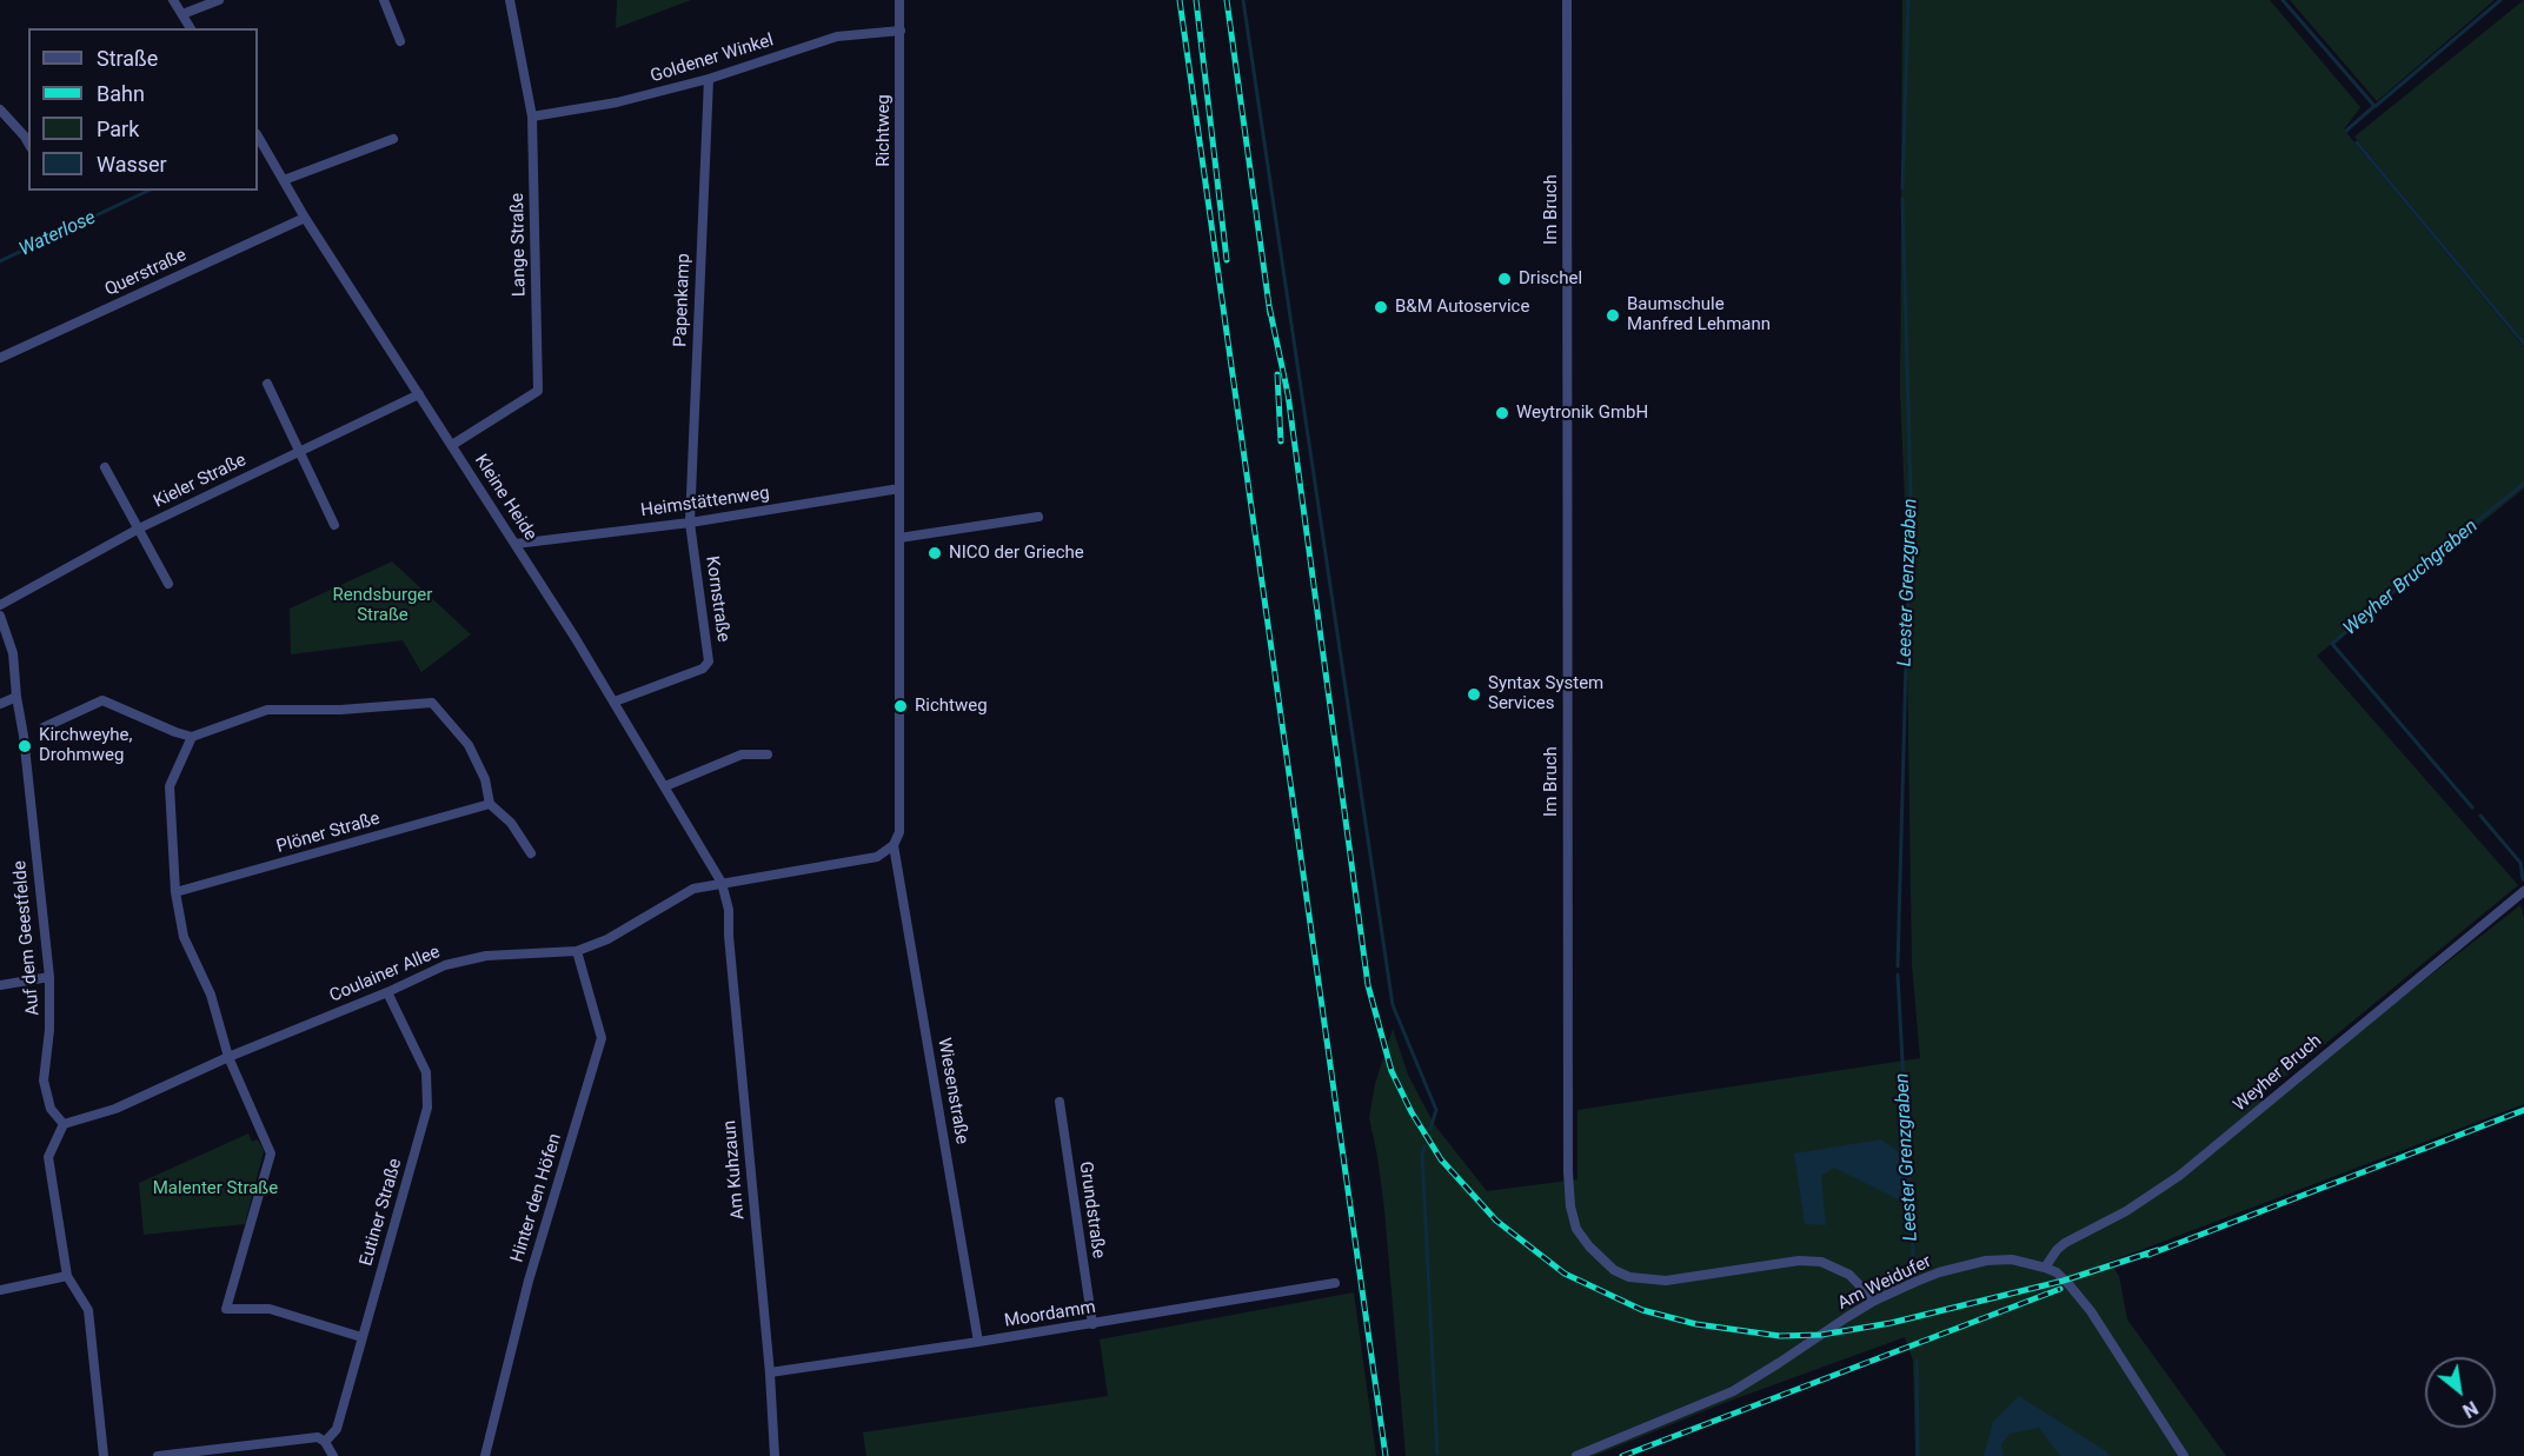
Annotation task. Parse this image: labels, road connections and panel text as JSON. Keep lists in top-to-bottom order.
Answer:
{
  "streets": {
    "street": [
      "Goldener Winkel",
      "Richtweg",
      "Im Bruch",
      "Lange Straße",
      "Querstraße",
      "Papenkamp",
      "Kieler Straße",
      "Kleine Heide",
      "Heimstättenweg",
      "Kornstraße",
      "Plöner Straße",
      "Auf dem Geestfelde",
      "Coulainer Allee",
      "Weyher Bruch",
      "Wiesenstraße",
      "Am Kuhzaun",
      "Hinter den Höfen",
      "Grundstraße",
      "Eutiner Straße",
      "Am Weidufer",
      "Moordamm"
    ]
  },
  "crossings": [
    ["Goldener Winkel", "Richtweg"],
    ["Goldener Winkel", "Lange Straße"],
    ["Goldener Winkel", "Papenkamp"],
    ["Richtweg", "Heimstättenweg"],
    ["Richtweg", "Wiesenstraße"],
    ["Im Bruch", "Am Weidufer"],
    ["Lange Straße", "Kleine Heide"],
    ["Querstraße", "Kleine Heide"],
    ["Papenkamp", "Heimstättenweg"],
    ["Papenkamp", "Kornstraße"],
    ["Kieler Straße", "Kleine Heide"],
    ["Kleine Heide", "Heimstättenweg"],
    ["Kleine Heide", "Kornstraße"],
    ["Kleine Heide", "Coulainer Allee"],
    ["Kleine Heide", "Am Kuhzaun"],
    ["Heimstättenweg", "Kornstraße"],
    ["Auf dem Geestfelde", "Coulainer Allee"],
    ["Coulainer Allee", "Am Kuhzaun"],
    ["Coulainer Allee", "Hinter den Höfen"],
    ["Coulainer Allee", "Eutiner Straße"],
    ["Weyher Bruch", "Am Weidufer"],
    ["Wiesenstraße", "Moordamm"],
    ["Am Kuhzaun", "Moordamm"],
    ["Grundstraße", "Moordamm"]
  ],
  "water": ["Waterlose", "Weyher Bruchgraben", "Leester Grenzgraben"],
  "parks": ["Rendsburger Straße", "Malenter Straße"],
  "places": [
    "Drischel",
    "B&M Autoservice",
    "Baumschule Manfred Lehmann",
    "Weytronik GmbH",
    "NICO der Grieche",
    "Syntax System Services",
    "Richtweg",
    "Kirchweyhe, Drohmweg"
  ],
  "legend": [
    "Straße",
    "Bahn",
    "Park",
    "Wasser"
  ],
  "north": "bottom right"
}
